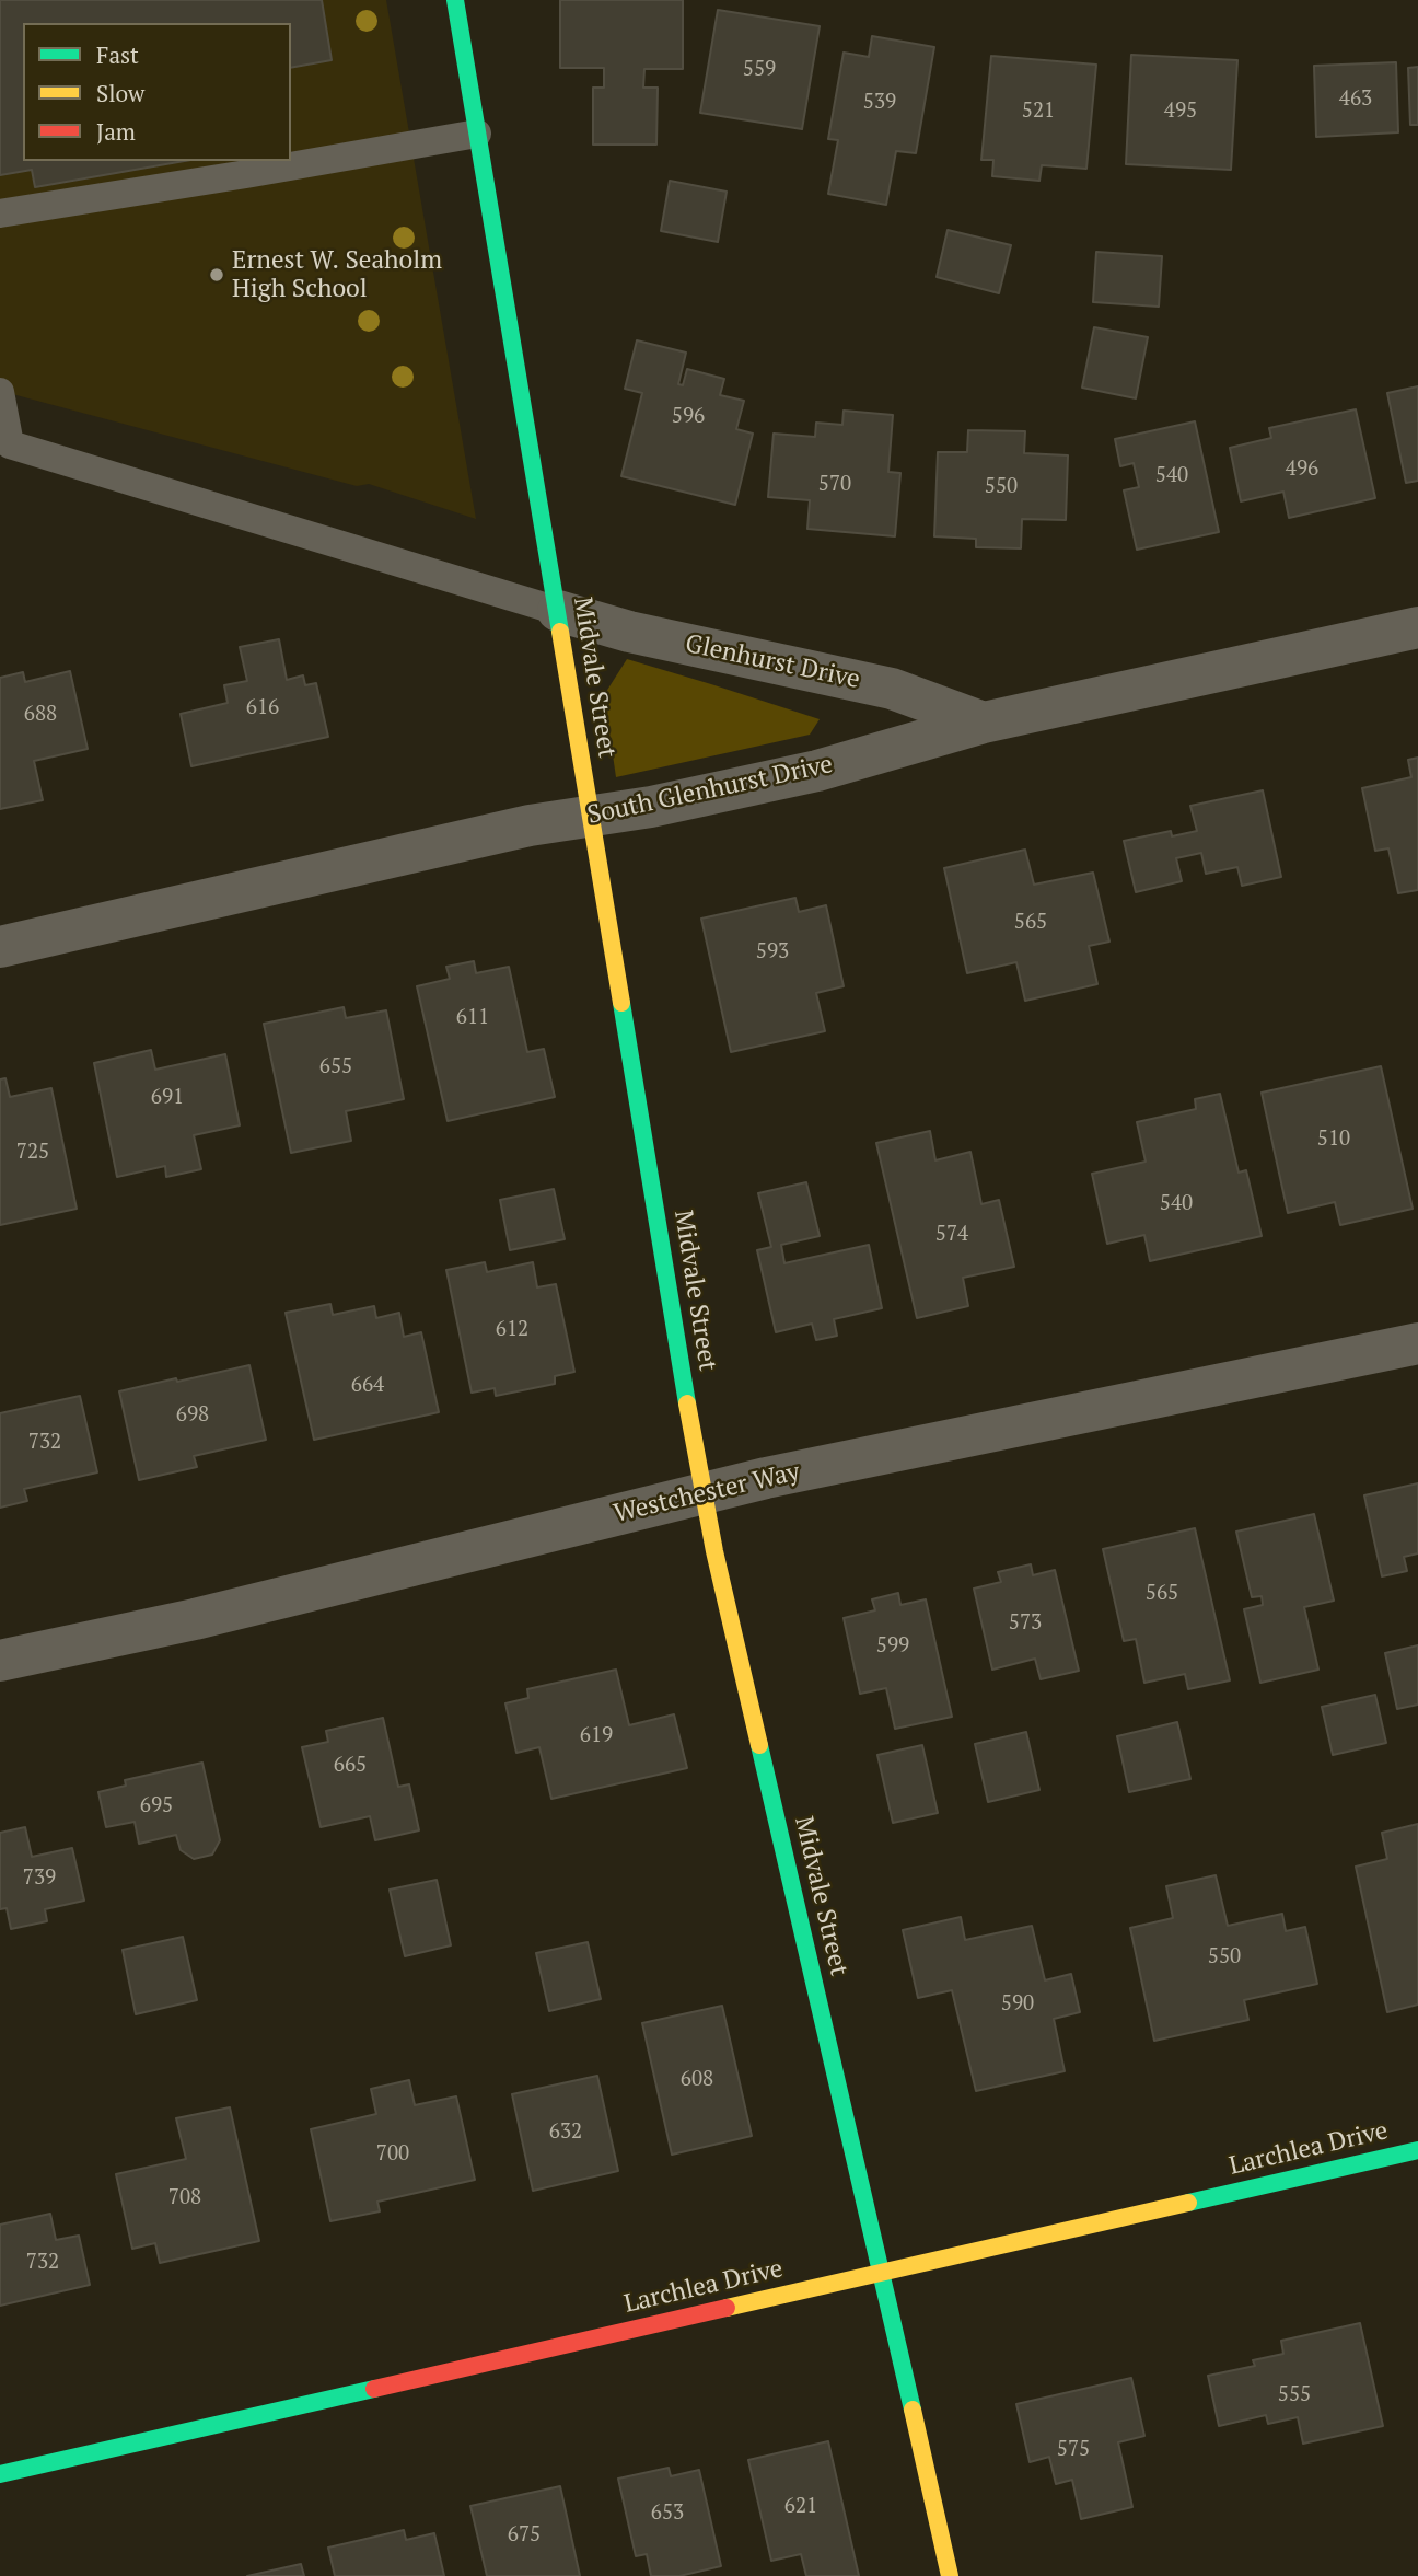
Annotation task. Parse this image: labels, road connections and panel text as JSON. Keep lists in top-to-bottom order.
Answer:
{
  "streets": {
    "street": [
      "Glenhurst Drive",
      "Midvale Street",
      "South Glenhurst Drive",
      "Westchester Way",
      "Larchlea Drive"
    ]
  },
  "crossings": [
    ["Glenhurst Drive", "Midvale Street"],
    ["Glenhurst Drive", "South Glenhurst Drive"],
    ["Midvale Street", "South Glenhurst Drive"],
    ["Midvale Street", "Westchester Way"],
    ["Midvale Street", "Larchlea Drive"]
  ],
  "places": ["Ernest W. Seaholm High School"],
  "house_numbers": [
    "559",
    "463",
    "539",
    "521",
    "495",
    "596",
    "496",
    "540",
    "570",
    "550",
    "616",
    "688",
    "565",
    "593",
    "611",
    "655",
    "691",
    "510",
    "725",
    "540",
    "574",
    "612",
    "664",
    "698",
    "732",
    "565",
    "573",
    "599",
    "619",
    "665",
    "695",
    "739",
    "550",
    "590",
    "608",
    "632",
    "700",
    "708",
    "732",
    "555",
    "575",
    "621",
    "653",
    "675"
  ],
  "legend": ["Fast", "Slow", "Jam"]
}
